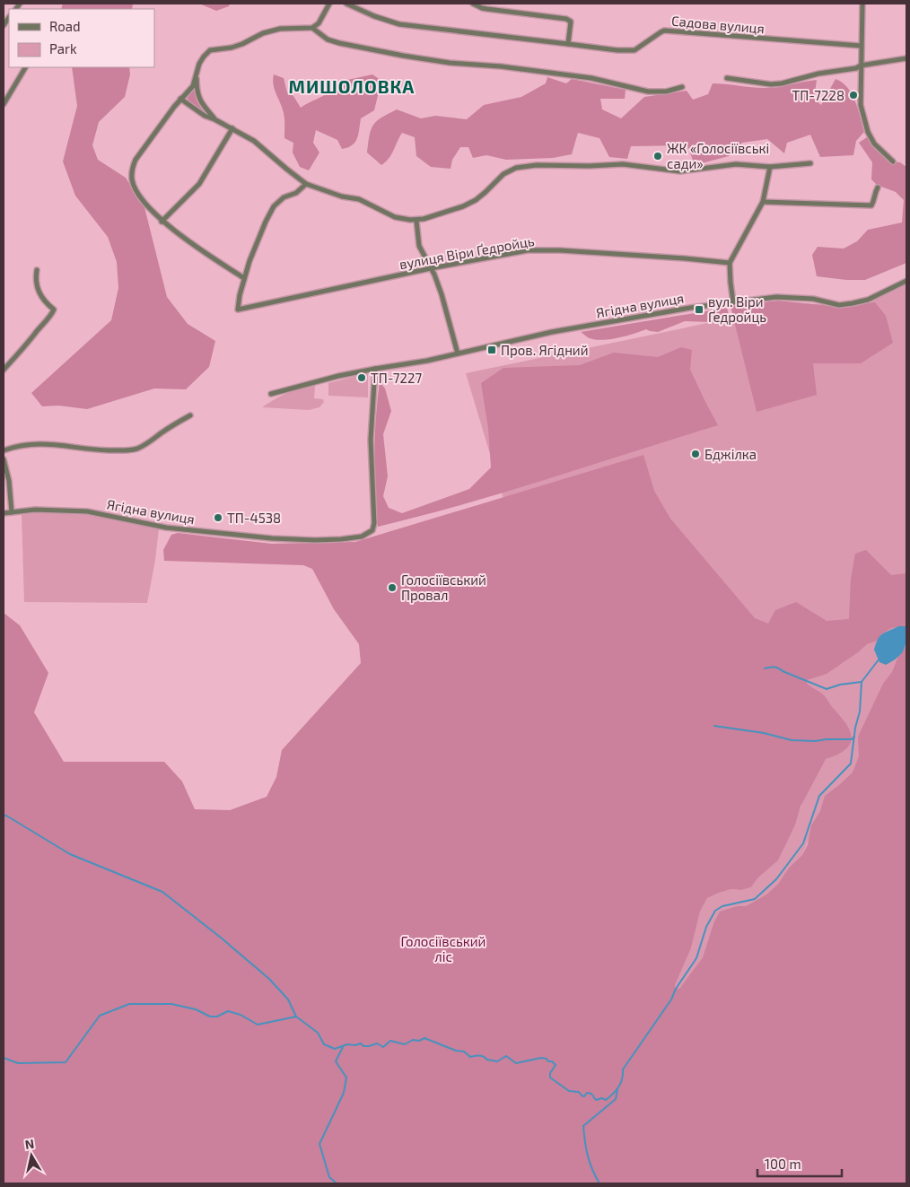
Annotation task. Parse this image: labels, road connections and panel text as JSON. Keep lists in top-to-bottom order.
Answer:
{
  "streets": {
    "street": ["Садова вулиця", "вулиця Віри Ґедройць", "Ягідна вулиця"]
  },
  "districts": ["МИШОЛОВКА"],
  "parks": ["Голосіївський ліс"],
  "places": {
    "other": [
      "ТП-7228",
      "ЖК «Голосіївські сади»",
      "ТП-7227",
      "Бджілка",
      "ТП-4538",
      "Голосіївський Провал"
    ],
    "transit": ["вул. Віри Ґедройць", "Пров. Ягідний"]
  },
  "legend": ["Road", "Park"],
  "scale_bar": "100 m",
  "north": "top"
}
